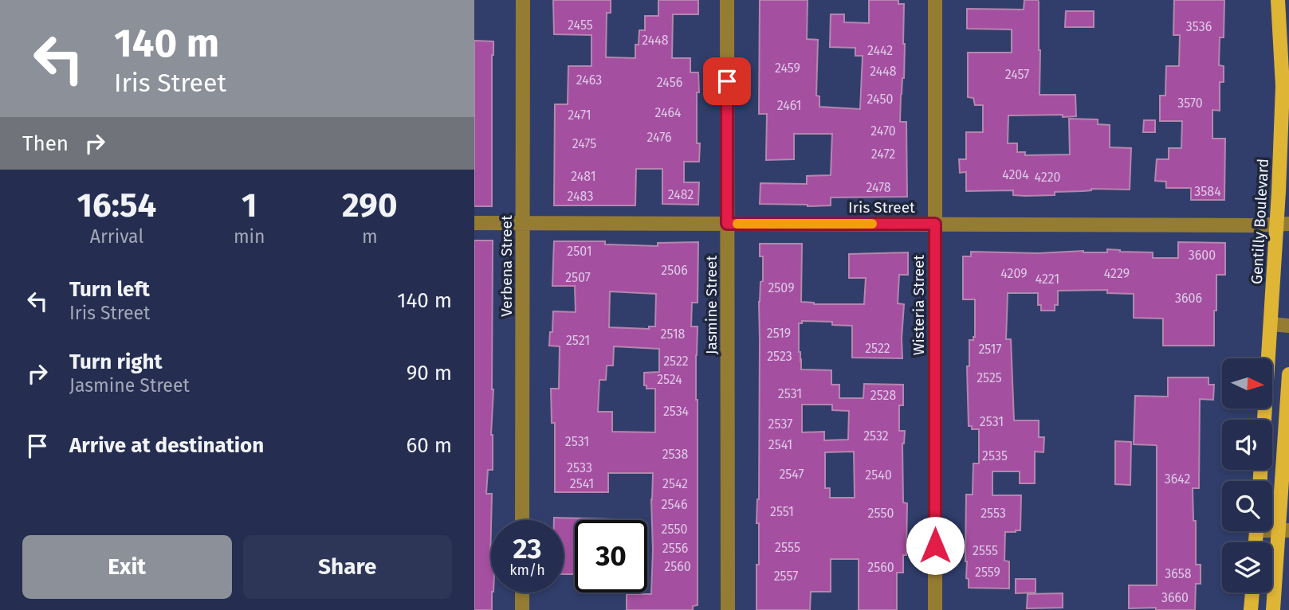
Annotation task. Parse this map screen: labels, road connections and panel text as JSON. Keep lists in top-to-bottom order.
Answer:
{
  "streets": {
    "main road": ["Gentilly Boulevard"],
    "street": [
      "Iris Street",
      "Verbena Street",
      "Jasmine Street",
      "Wisteria Street"
    ]
  },
  "crossings": [
    ["Iris Street", "Gentilly Boulevard"],
    ["Iris Street", "Verbena Street"],
    ["Iris Street", "Jasmine Street"],
    ["Iris Street", "Wisteria Street"]
  ],
  "house_numbers": [
    "2455",
    "3536",
    "2448",
    "2442",
    "2459",
    "2448",
    "2457",
    "2463",
    "2456",
    "2450",
    "3570",
    "2461",
    "2464",
    "2471",
    "2470",
    "2476",
    "2475",
    "2472",
    "4204",
    "2481",
    "4220",
    "2478",
    "3584",
    "2482",
    "2483",
    "2501",
    "3600",
    "2506",
    "4209",
    "4229",
    "2507",
    "4221",
    "2509",
    "3606",
    "2519",
    "2518",
    "2521",
    "2522",
    "2517",
    "2523",
    "2522",
    "2525",
    "2524",
    "2531",
    "2528",
    "2534",
    "2531",
    "2537",
    "2532",
    "2531",
    "2541",
    "2538",
    "2535",
    "2533",
    "2547",
    "2540",
    "3642",
    "2541",
    "2542",
    "2546",
    "2551",
    "2550",
    "2553",
    "2550",
    "2555",
    "2556",
    "2555",
    "2560",
    "2560",
    "2559",
    "3658",
    "2557",
    "3660"
  ],
  "north": "right",
  "page": {
    "turn": ["140 m", "Iris Street"],
    "then": "Then",
    "eta": [
      "16:54",
      "Arrival",
      "1",
      "min",
      "290",
      "m"
    ],
    "list": [
      {
        "name": "Turn left",
        "note": "Iris Street",
        "value": "140 m"
      },
      {
        "name": "Turn right",
        "note": "Jasmine Street",
        "value": "90 m"
      },
      {
        "name": "Arrive at destination",
        "value": "60 m"
      }
    ],
    "speed": "23 km/h",
    "limit": "30",
    "buttons": ["Exit", "Share"]
  }
}
